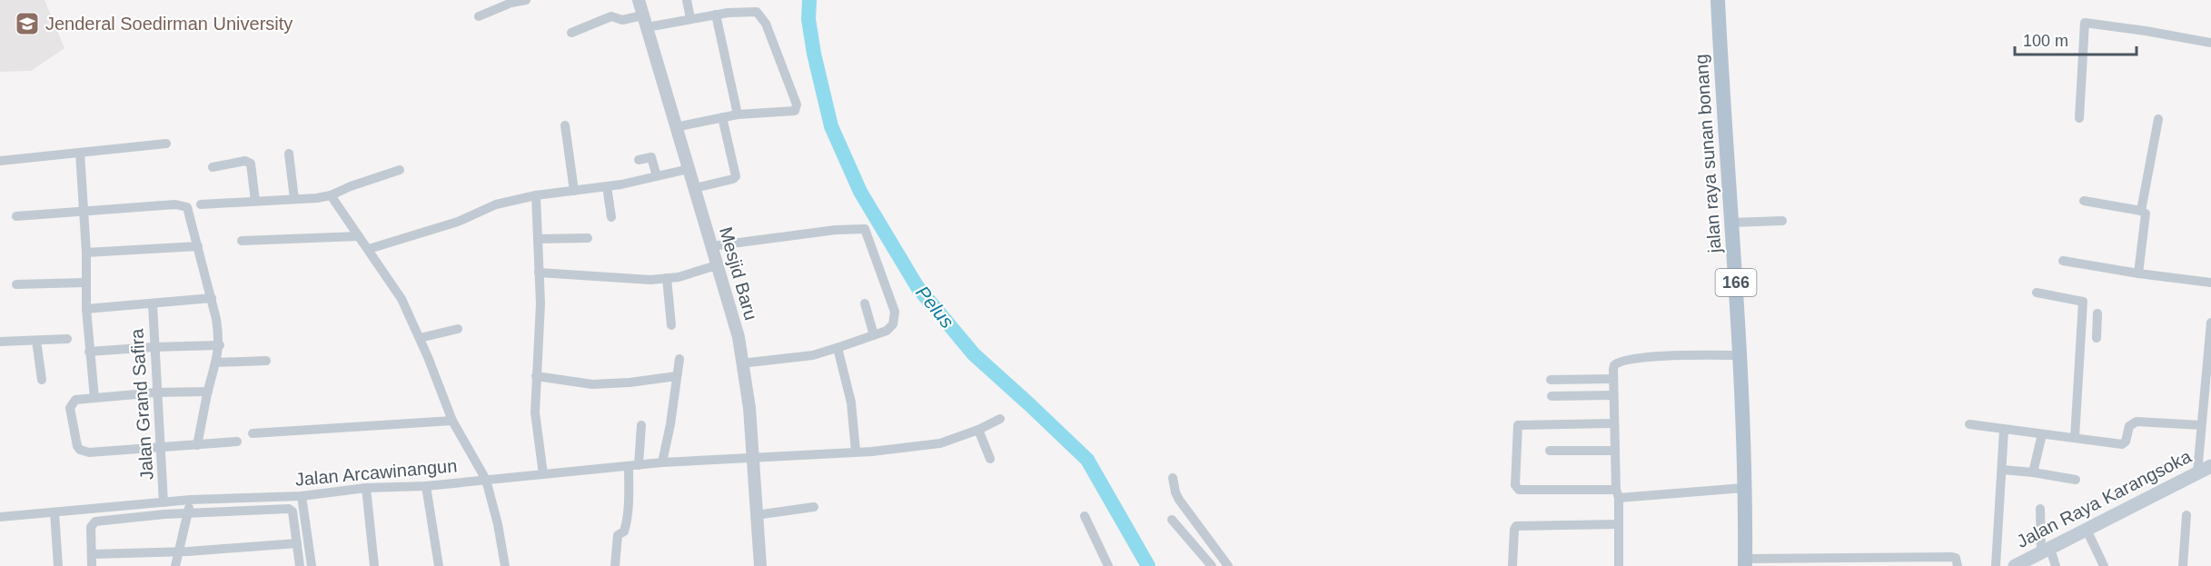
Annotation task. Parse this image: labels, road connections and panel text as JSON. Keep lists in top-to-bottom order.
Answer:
{
  "streets": {
    "main road": ["jalan raya sunan bonang", "166", "Jalan Raya Karangsoka"],
    "street": ["Mesjid Baru", "Jalan Grand Safira", "Jalan Arcawinangun"]
  },
  "crossings": [
    ["Mesjid Baru", "Jalan Arcawinangun"],
    ["Jalan Grand Safira", "Jalan Arcawinangun"]
  ],
  "water": ["Pelus"],
  "places": {
    "school or university": ["Jenderal Soedirman University"]
  },
  "scale_bar": "100 m"
}
